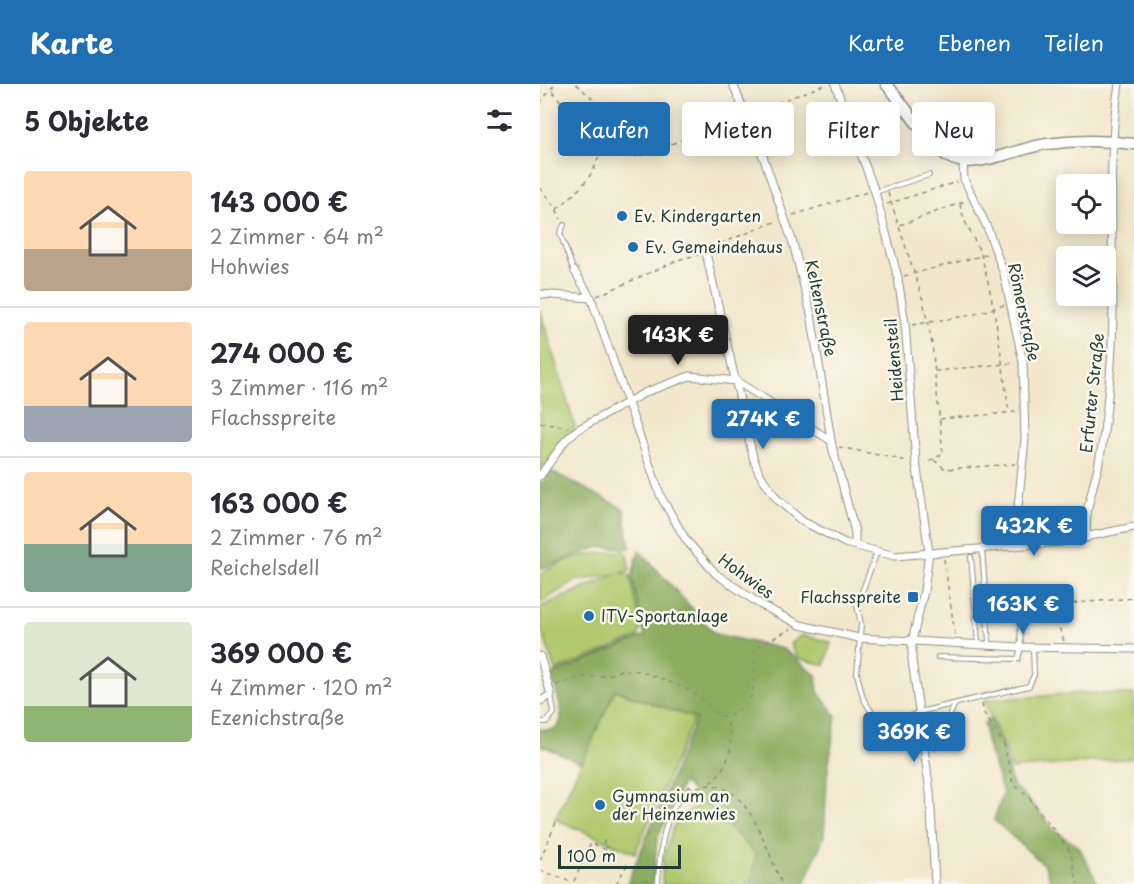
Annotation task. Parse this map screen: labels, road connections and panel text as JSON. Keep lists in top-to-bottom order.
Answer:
{
  "streets": {
    "street": [
      "Keltenstraße",
      "Römerstraße",
      "Heidensteil",
      "Erfurter Straße",
      "Hohwies"
    ]
  },
  "crossings": [
    ["Heidensteil", "Hohwies"]
  ],
  "places": {
    "other": [
      "Ev. Kindergarten",
      "Ev. Gemeindehaus",
      "ITV-Sportanlage",
      "Gymnasium an der Heinzenwies"
    ],
    "transit": ["Flachsspreite"]
  },
  "scale_bar": "100 m",
  "page": {
    "header": "Karte",
    "nav": ["Karte", "Ebenen", "Teilen"],
    "heading": "5 Objekte",
    "chip": [
      "Kaufen",
      "Mieten",
      "Filter",
      "Neu"
    ],
    "list": [
      {
        "name": "143 000 €",
        "note": "2 Zimmer · 64 m² · Hohwies"
      },
      {
        "name": "274 000 €",
        "note": "3 Zimmer · 116 m² · Flachsspreite"
      },
      {
        "name": "163 000 €",
        "note": "2 Zimmer · 76 m² · Reichelsdell"
      },
      {
        "name": "369 000 €",
        "note": "4 Zimmer · 120 m² · Ezenichstraße"
      }
    ],
    "price": [
      "143K €",
      "274K €",
      "432K €",
      "163K €",
      "369K €"
    ],
    "scale": "100 m"
  }
}
